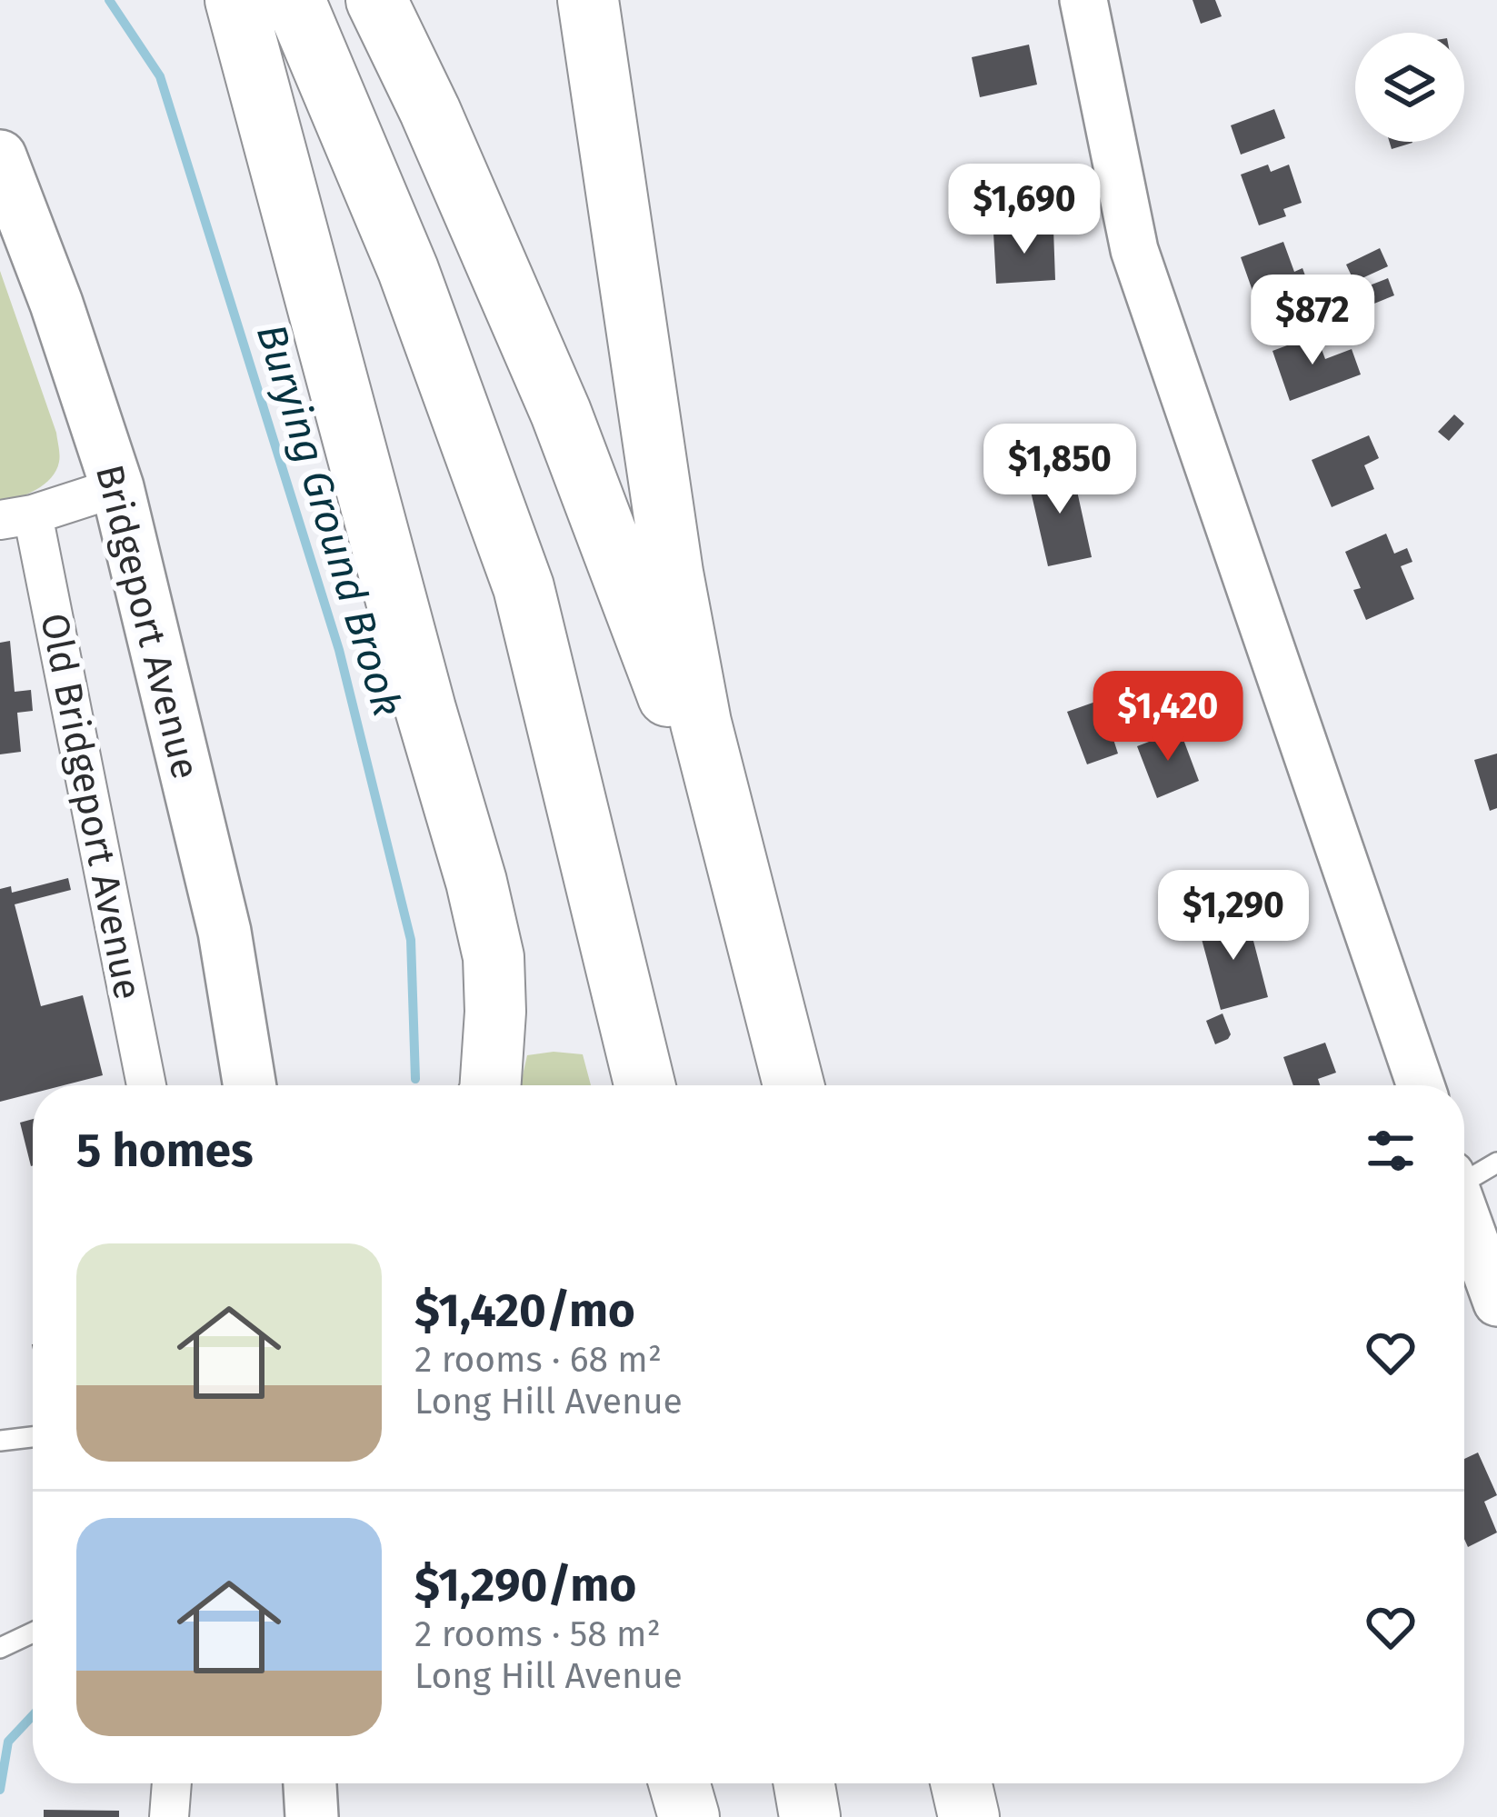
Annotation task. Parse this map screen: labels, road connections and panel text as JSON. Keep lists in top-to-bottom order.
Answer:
{
  "streets": {
    "main road": ["Bridgeport Avenue"],
    "street": ["Old Bridgeport Avenue"]
  },
  "water": ["Burying Ground Brook"],
  "page": {
    "price": [
      "$1,690",
      "$872",
      "$1,850",
      "$1,420",
      "$1,290"
    ],
    "heading": "5 homes",
    "list": [
      {
        "name": "$1,420/mo",
        "note": "2 rooms · 68 m² · Long Hill Avenue"
      },
      {
        "name": "$1,290/mo",
        "note": "2 rooms · 58 m² · Long Hill Avenue"
      }
    ]
  }
}
